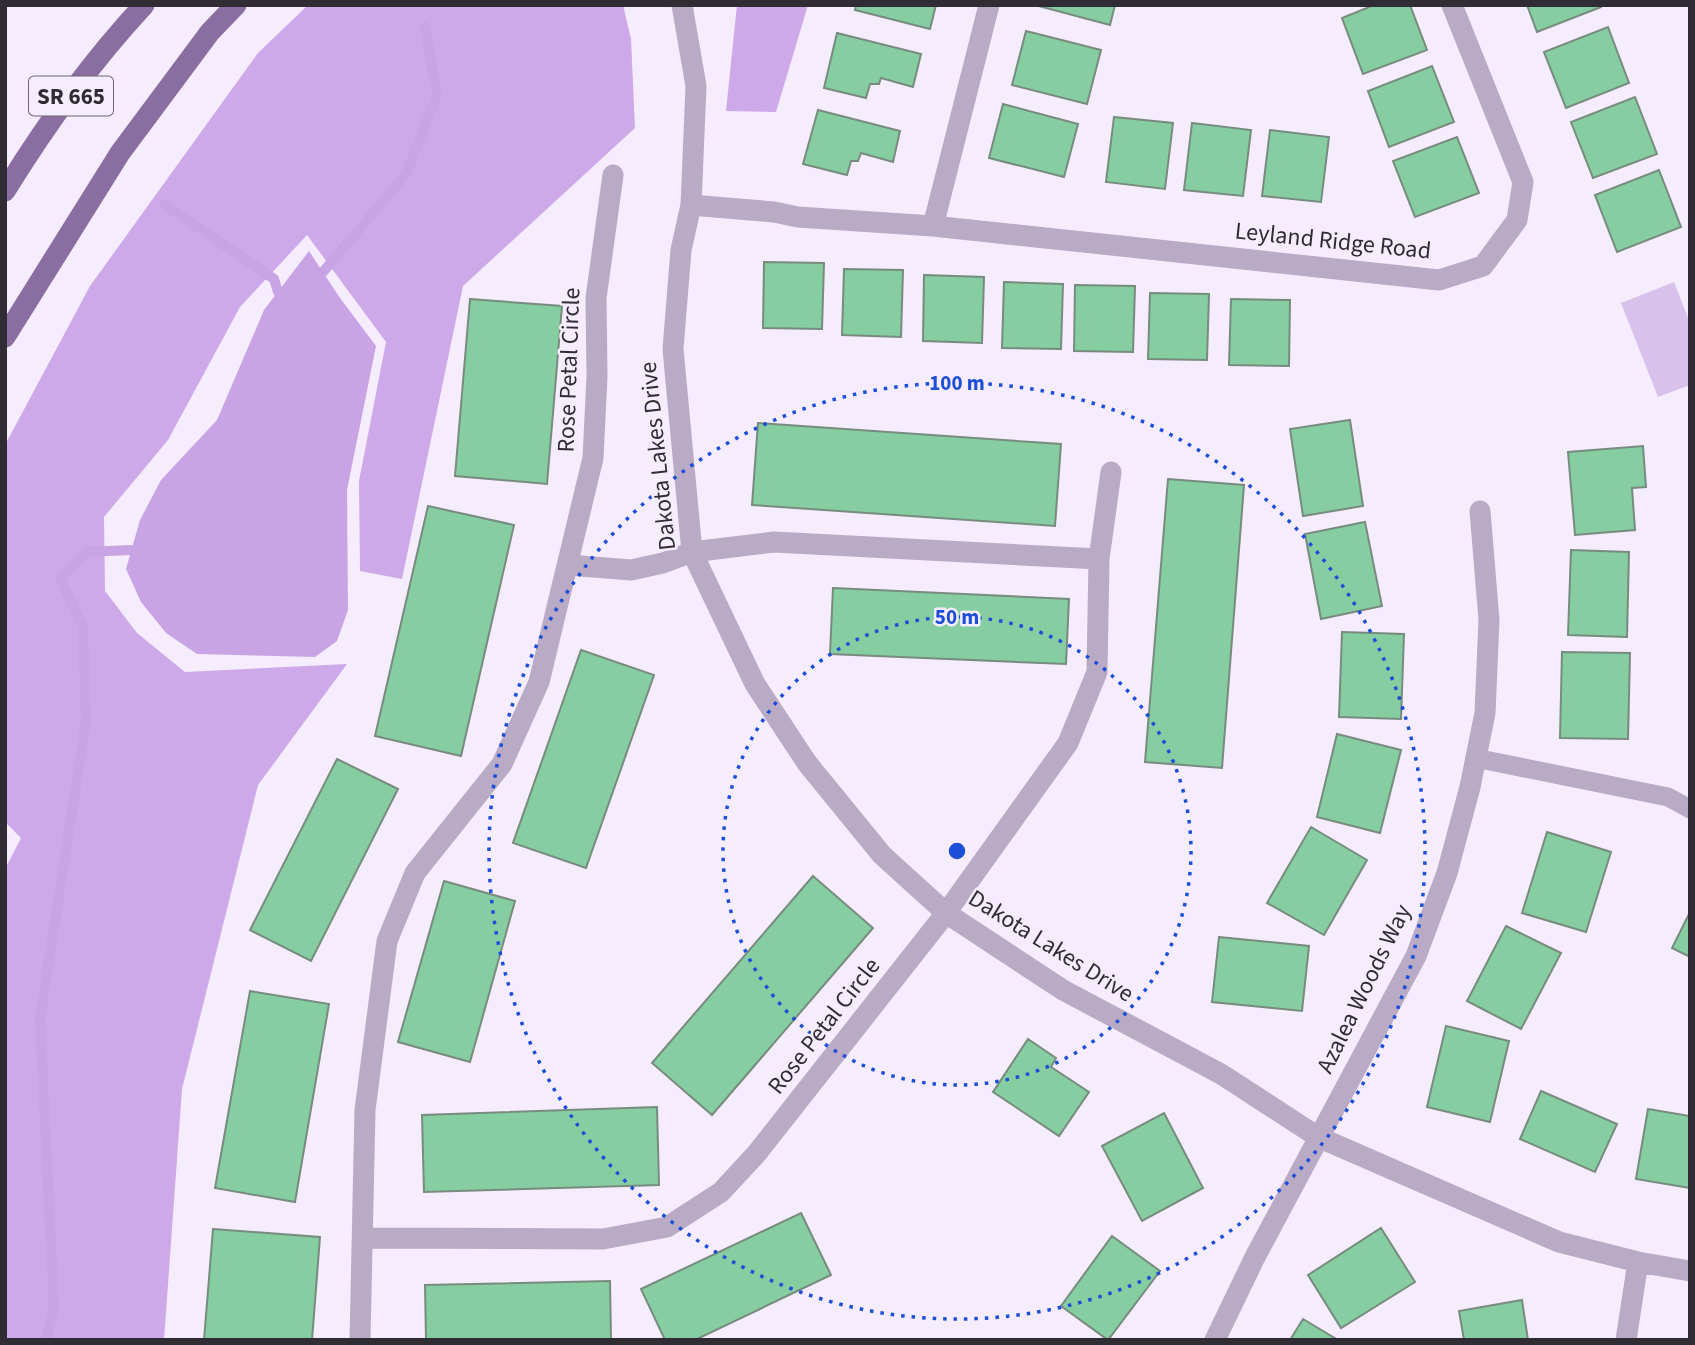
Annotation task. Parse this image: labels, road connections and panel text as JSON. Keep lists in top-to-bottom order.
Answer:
{
  "streets": {
    "main road": ["SR 665"],
    "street": [
      "Leyland Ridge Road",
      "Rose Petal Circle",
      "Dakota Lakes Drive",
      "Azalea Woods Way"
    ]
  },
  "crossings": [
    ["Leyland Ridge Road", "Dakota Lakes Drive"],
    ["Rose Petal Circle", "Dakota Lakes Drive"],
    ["Dakota Lakes Drive", "Azalea Woods Way"]
  ],
  "rings": ["100 m", "50 m"]
}
